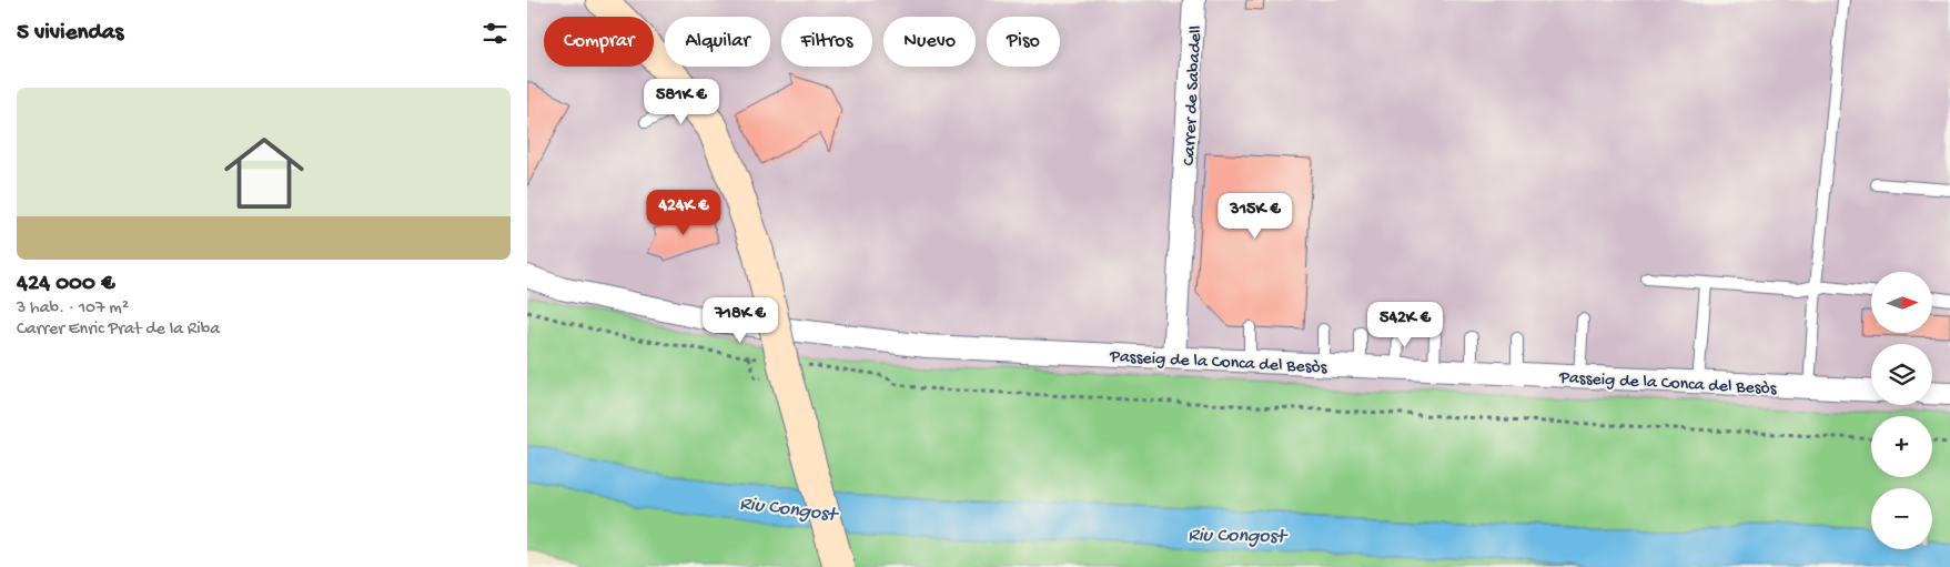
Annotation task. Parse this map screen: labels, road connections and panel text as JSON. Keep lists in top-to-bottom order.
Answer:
{
  "streets": {
    "street": ["Carrer de Sabadell", "Passeig de la Conca del Besòs"]
  },
  "crossings": [
    ["Carrer de Sabadell", "Passeig de la Conca del Besòs"]
  ],
  "water": ["Riu Congost"],
  "north": "right",
  "page": {
    "heading": "5 viviendas",
    "chip": [
      "Comprar",
      "Alquilar",
      "Filtros",
      "Nuevo",
      "Piso"
    ],
    "list": [
      {
        "name": "424 000 €",
        "note": "3 hab. · 107 m² · Carrer Enric Prat de la Riba"
      }
    ],
    "price": [
      "581K €",
      "424K €",
      "315K €",
      "718K €",
      "542K €"
    ],
    "map_buttons": ["+", "−"]
  }
}
